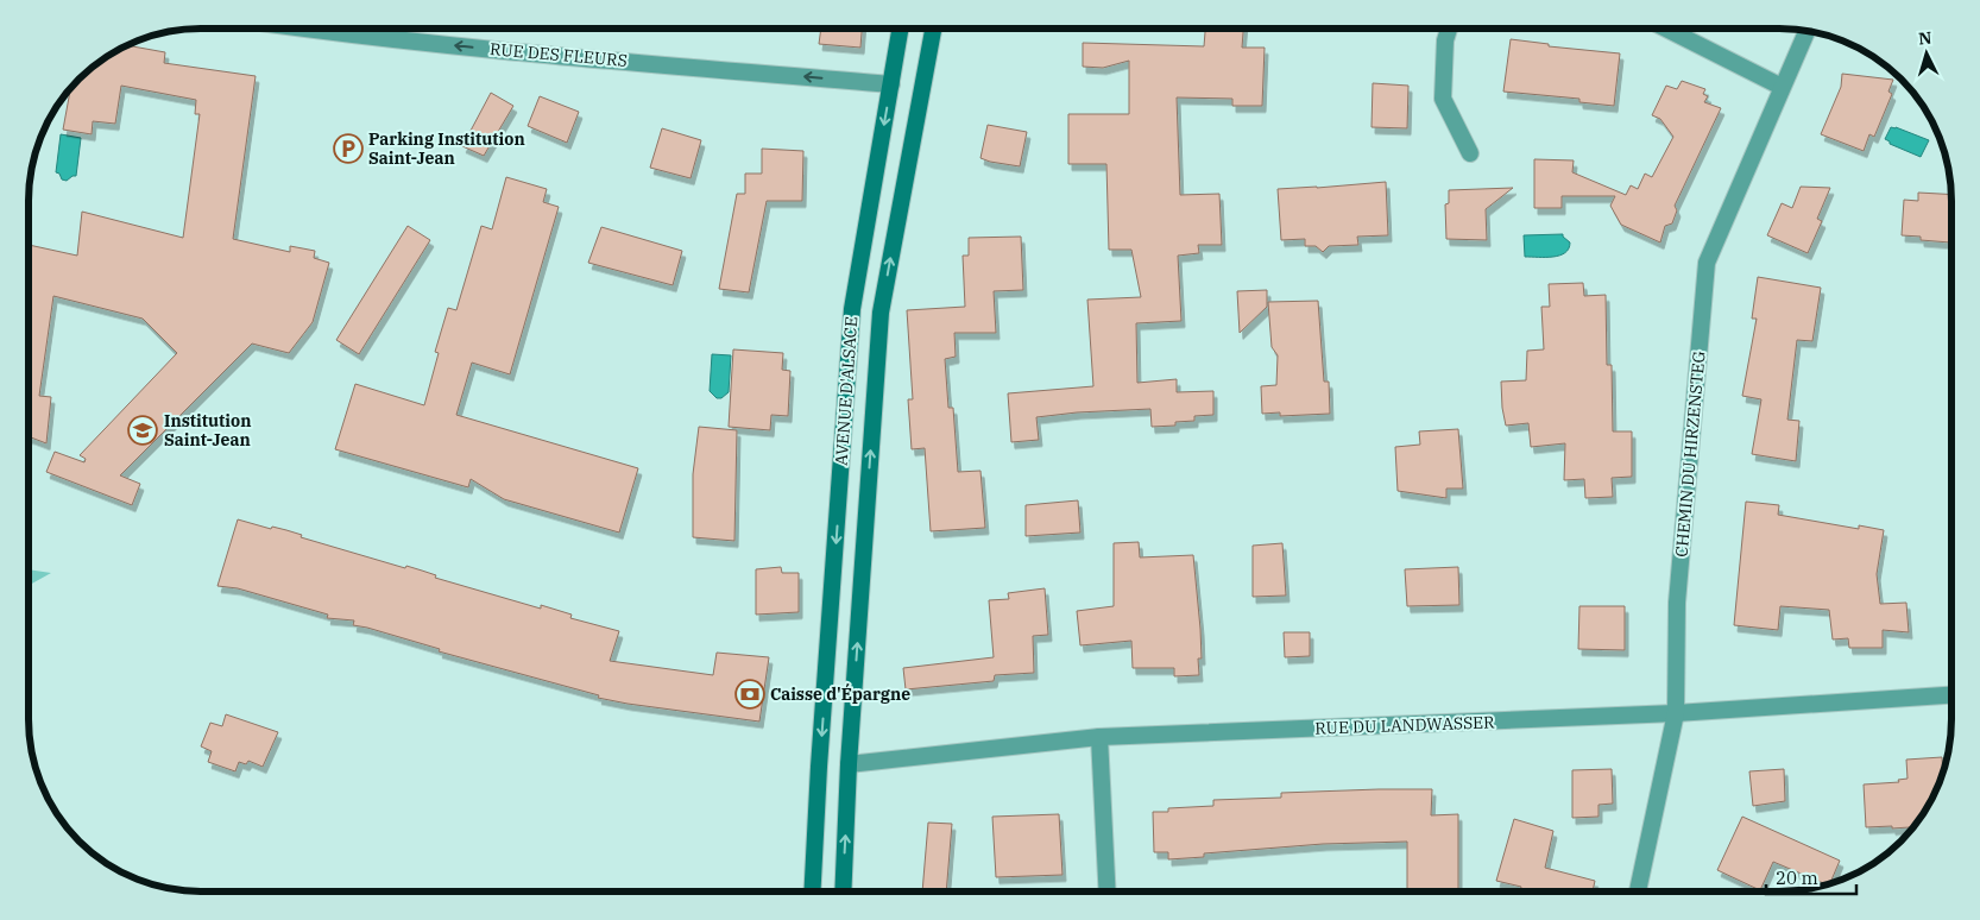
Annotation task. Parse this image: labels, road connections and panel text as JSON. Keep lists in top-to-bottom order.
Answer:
{
  "streets": {
    "main road": ["AVENUE D'ALSACE"],
    "street": ["RUE DES FLEURS", "CHEMIN DU HIRZENSTEG", "RUE DU LANDWASSER"]
  },
  "crossings": [
    ["RUE DES FLEURS", "AVENUE D'ALSACE"],
    ["AVENUE D'ALSACE", "RUE DU LANDWASSER"],
    ["CHEMIN DU HIRZENSTEG", "RUE DU LANDWASSER"]
  ],
  "one_way": ["RUE DES FLEURS"],
  "places": {
    "parking": ["Parking Institution Saint-Jean"],
    "school or university": ["Institution Saint-Jean"],
    "bank": ["Caisse d'Épargne"]
  },
  "scale_bar": "20 m",
  "north": "top"
}
